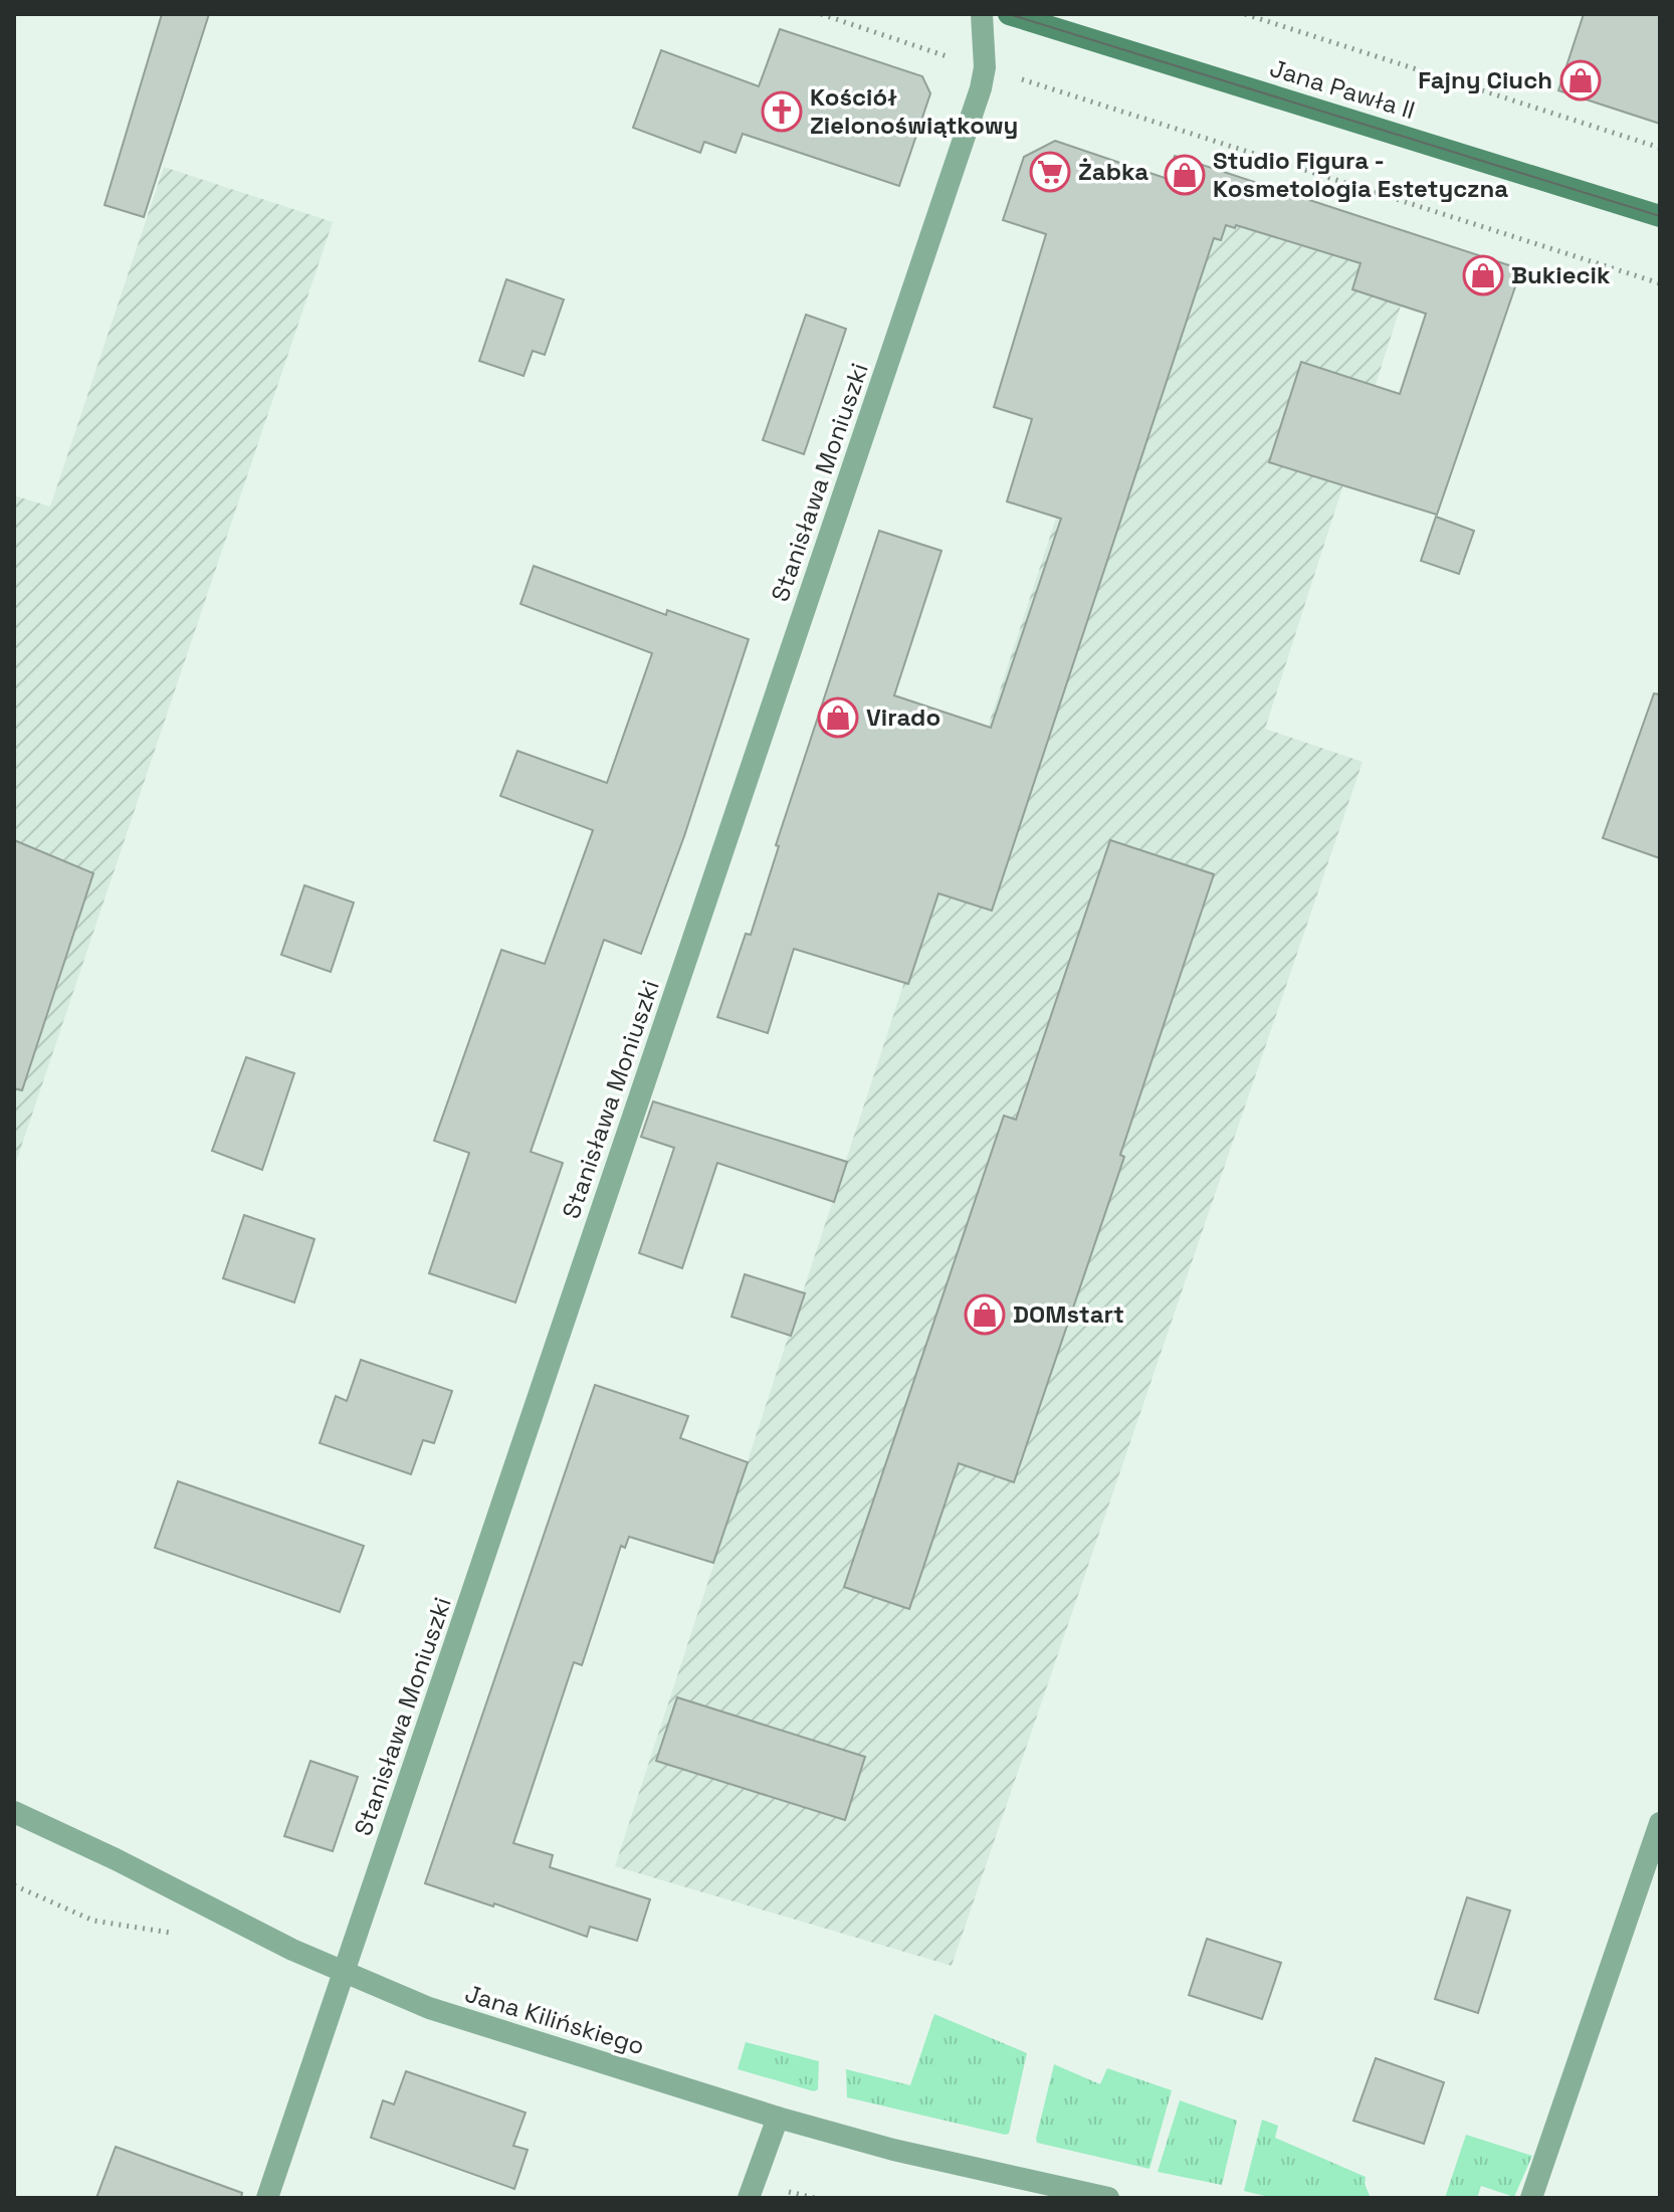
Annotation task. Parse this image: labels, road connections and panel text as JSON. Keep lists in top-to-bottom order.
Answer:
{
  "streets": {
    "main road": ["Jana Pawła II"],
    "street": ["Stanisława Moniuszki", "Jana Kilińskiego"]
  },
  "crossings": [
    ["Stanisława Moniuszki", "Jana Kilińskiego"]
  ],
  "places": {
    "shop": [
      "Fajny Ciuch",
      "Studio Figura - Kosmetologia Estetyczna",
      "Bukiecik",
      "Virado",
      "DOMstart"
    ],
    "church": ["Kościół Zielonoświątkowy"],
    "supermarket": ["Żabka"]
  }
}
